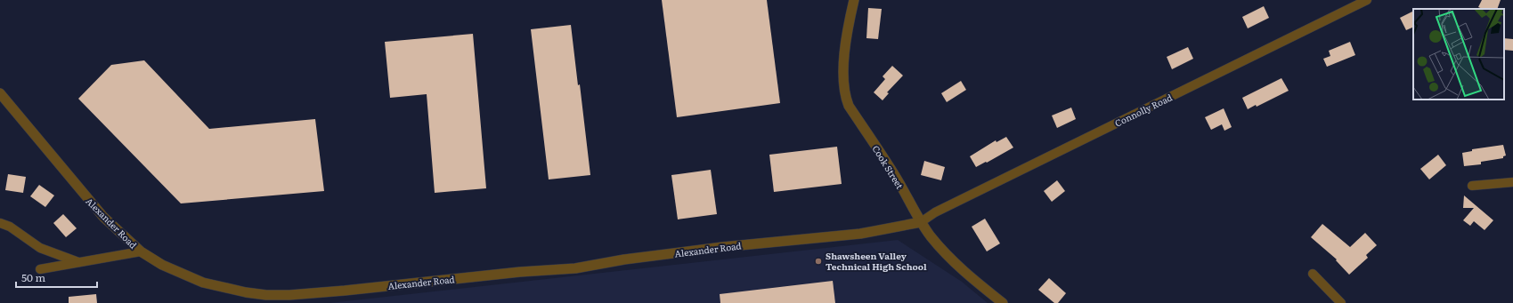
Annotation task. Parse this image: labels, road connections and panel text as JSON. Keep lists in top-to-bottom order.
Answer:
{
  "streets": {
    "street": ["Connolly Road", "Cook Street", "Alexander Road"]
  },
  "crossings": [
    ["Connolly Road", "Cook Street"],
    ["Connolly Road", "Alexander Road"],
    ["Cook Street", "Alexander Road"]
  ],
  "places": ["Shawsheen Valley Technical High School"],
  "scale_bar": "50 m"
}
